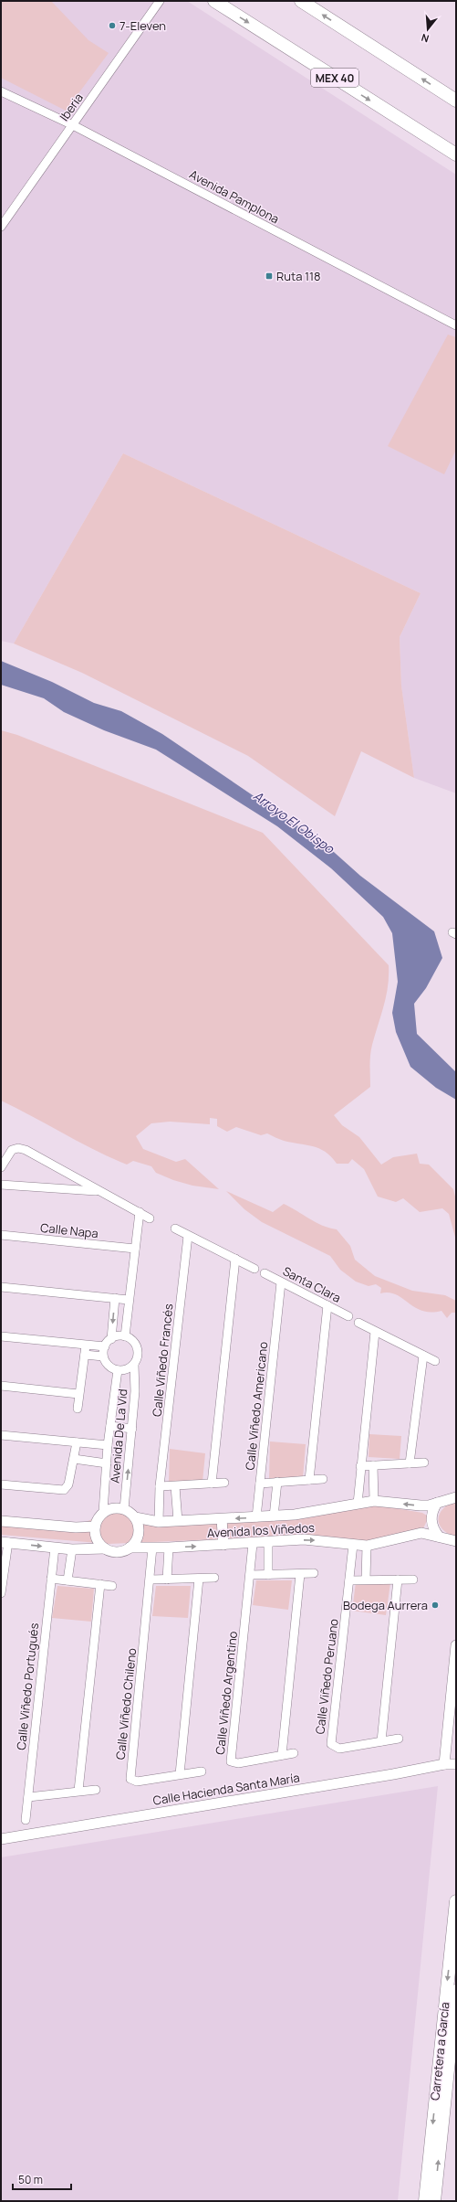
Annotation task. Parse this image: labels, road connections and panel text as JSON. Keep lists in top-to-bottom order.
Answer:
{
  "streets": {
    "main road": ["MEX 40", "Carretera a García"],
    "street": [
      "Iberia",
      "Avenida Pamplona",
      "Calle Napa",
      "Santa Clara",
      "Calle Viñedo Francés",
      "Calle Viñedo Americano",
      "Avenida De La Vid",
      "Avenida los Viñedos",
      "Calle Viñedo Peruano",
      "Calle Viñedo Portugués",
      "Calle Viñedo Argentino",
      "Calle Viñedo Chileno",
      "Calle Hacienda Santa María"
    ]
  },
  "crossings": [
    ["Iberia", "Avenida Pamplona"],
    ["Santa Clara", "Calle Viñedo Americano"],
    ["Calle Viñedo Francés", "Avenida los Viñedos"],
    ["Avenida De La Vid", "Avenida los Viñedos"],
    ["Avenida los Viñedos", "Calle Viñedo Peruano"],
    ["Avenida los Viñedos", "Calle Viñedo Argentino"],
    ["Avenida los Viñedos", "Calle Viñedo Chileno"]
  ],
  "water": ["Arroyo El Obispo"],
  "places": {
    "other": ["7-Eleven", "Bodega Aurrera"],
    "transit": ["Ruta 118"]
  },
  "scale_bar": "50 m",
  "north": "bottom"
}
